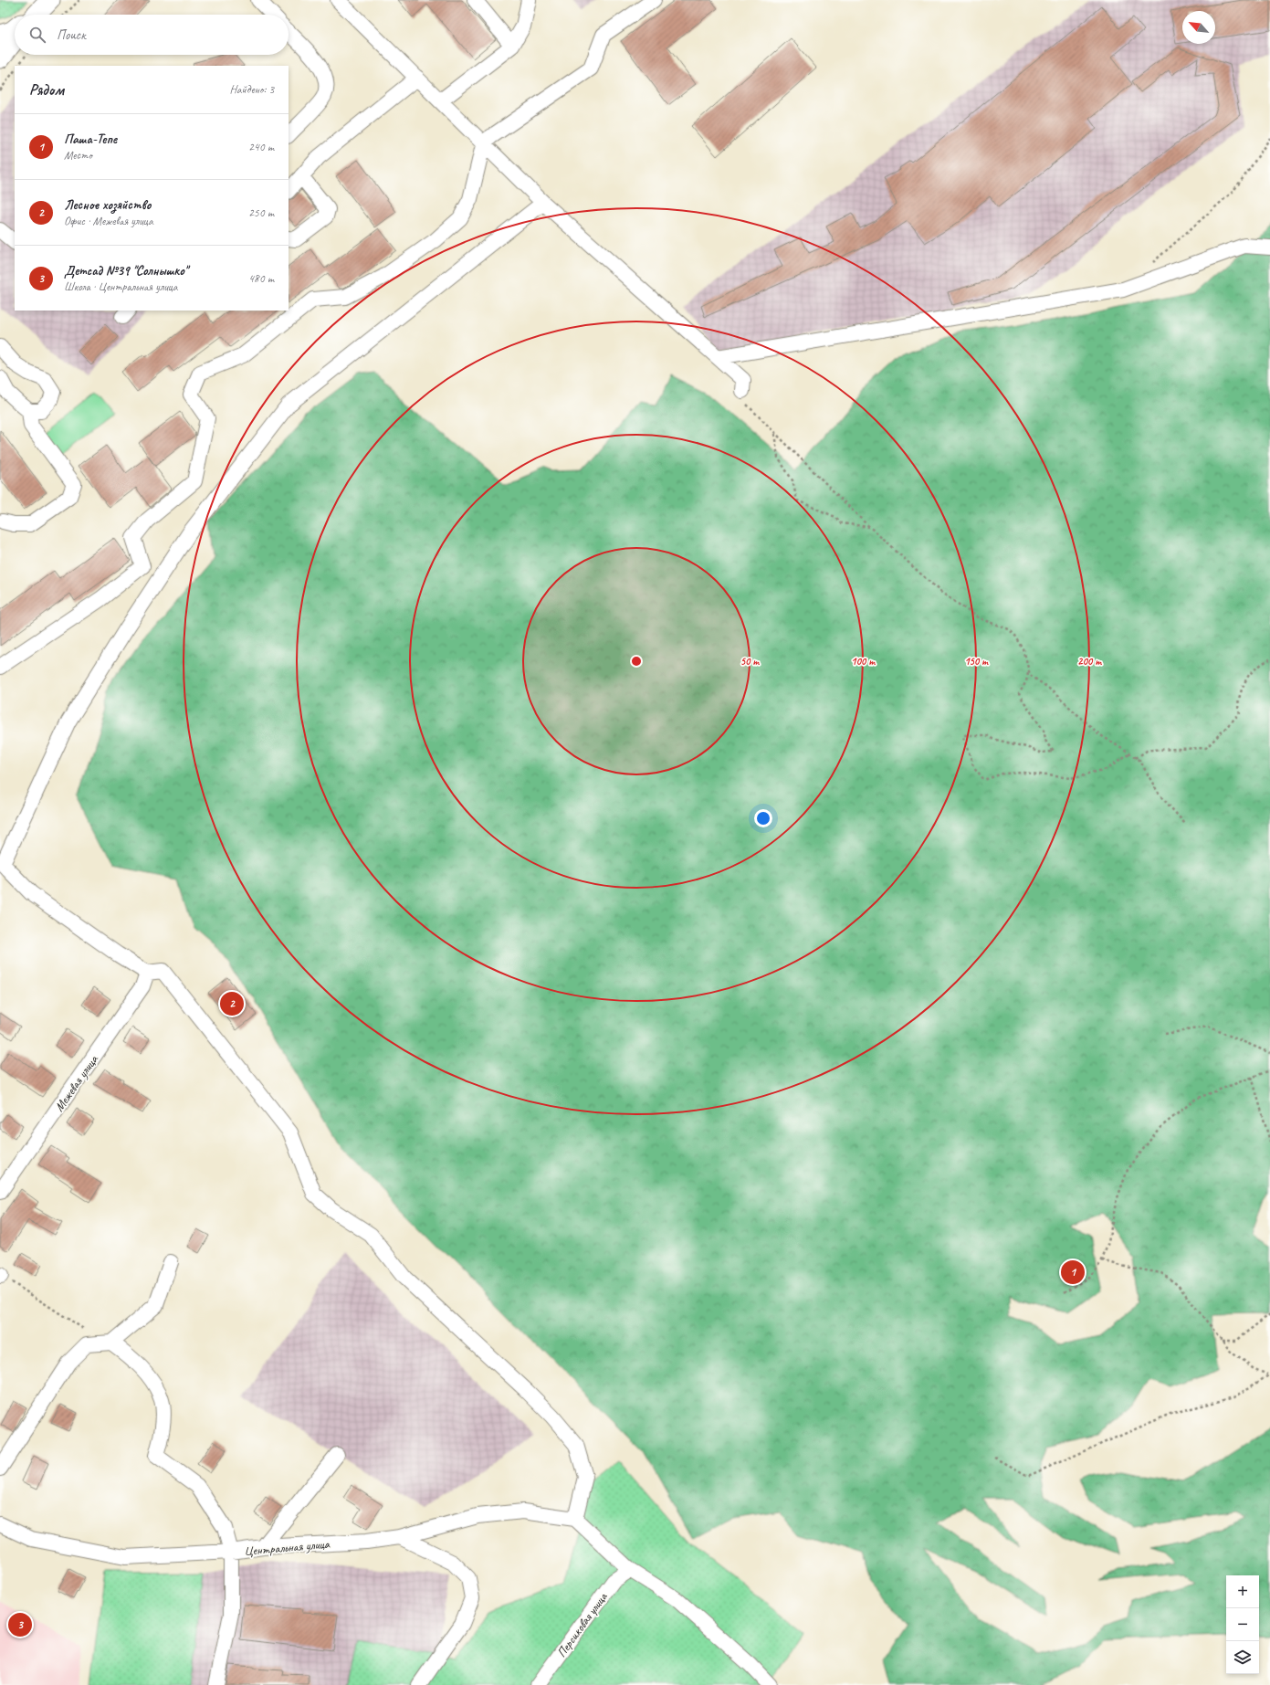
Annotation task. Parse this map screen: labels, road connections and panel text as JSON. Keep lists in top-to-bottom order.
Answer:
{
  "streets": {
    "street": ["Межевая улица", "Центральная улица", "Персиковая улица"]
  },
  "north": "top left",
  "page": {
    "search": "Поиск",
    "heading": ["Рядом", "Найдено: 3"],
    "list": [
      {
        "mark": "1",
        "name": "Паша-Тепе",
        "note": "Место",
        "value": "240 m"
      },
      {
        "mark": "2",
        "name": "Лесное хозяйство",
        "note": "Офис · Межевая улица",
        "value": "250 m"
      },
      {
        "mark": "3",
        "name": "Детсад №39 \"Солнышко\"",
        "note": "Школа · Центральная улица",
        "value": "480 m"
      }
    ],
    "pins": ["2", "1", "3"],
    "map_buttons": ["+", "−"]
  },
  "rings": [
    "50 m",
    "100 m",
    "150 m",
    "200 m"
  ]
}
